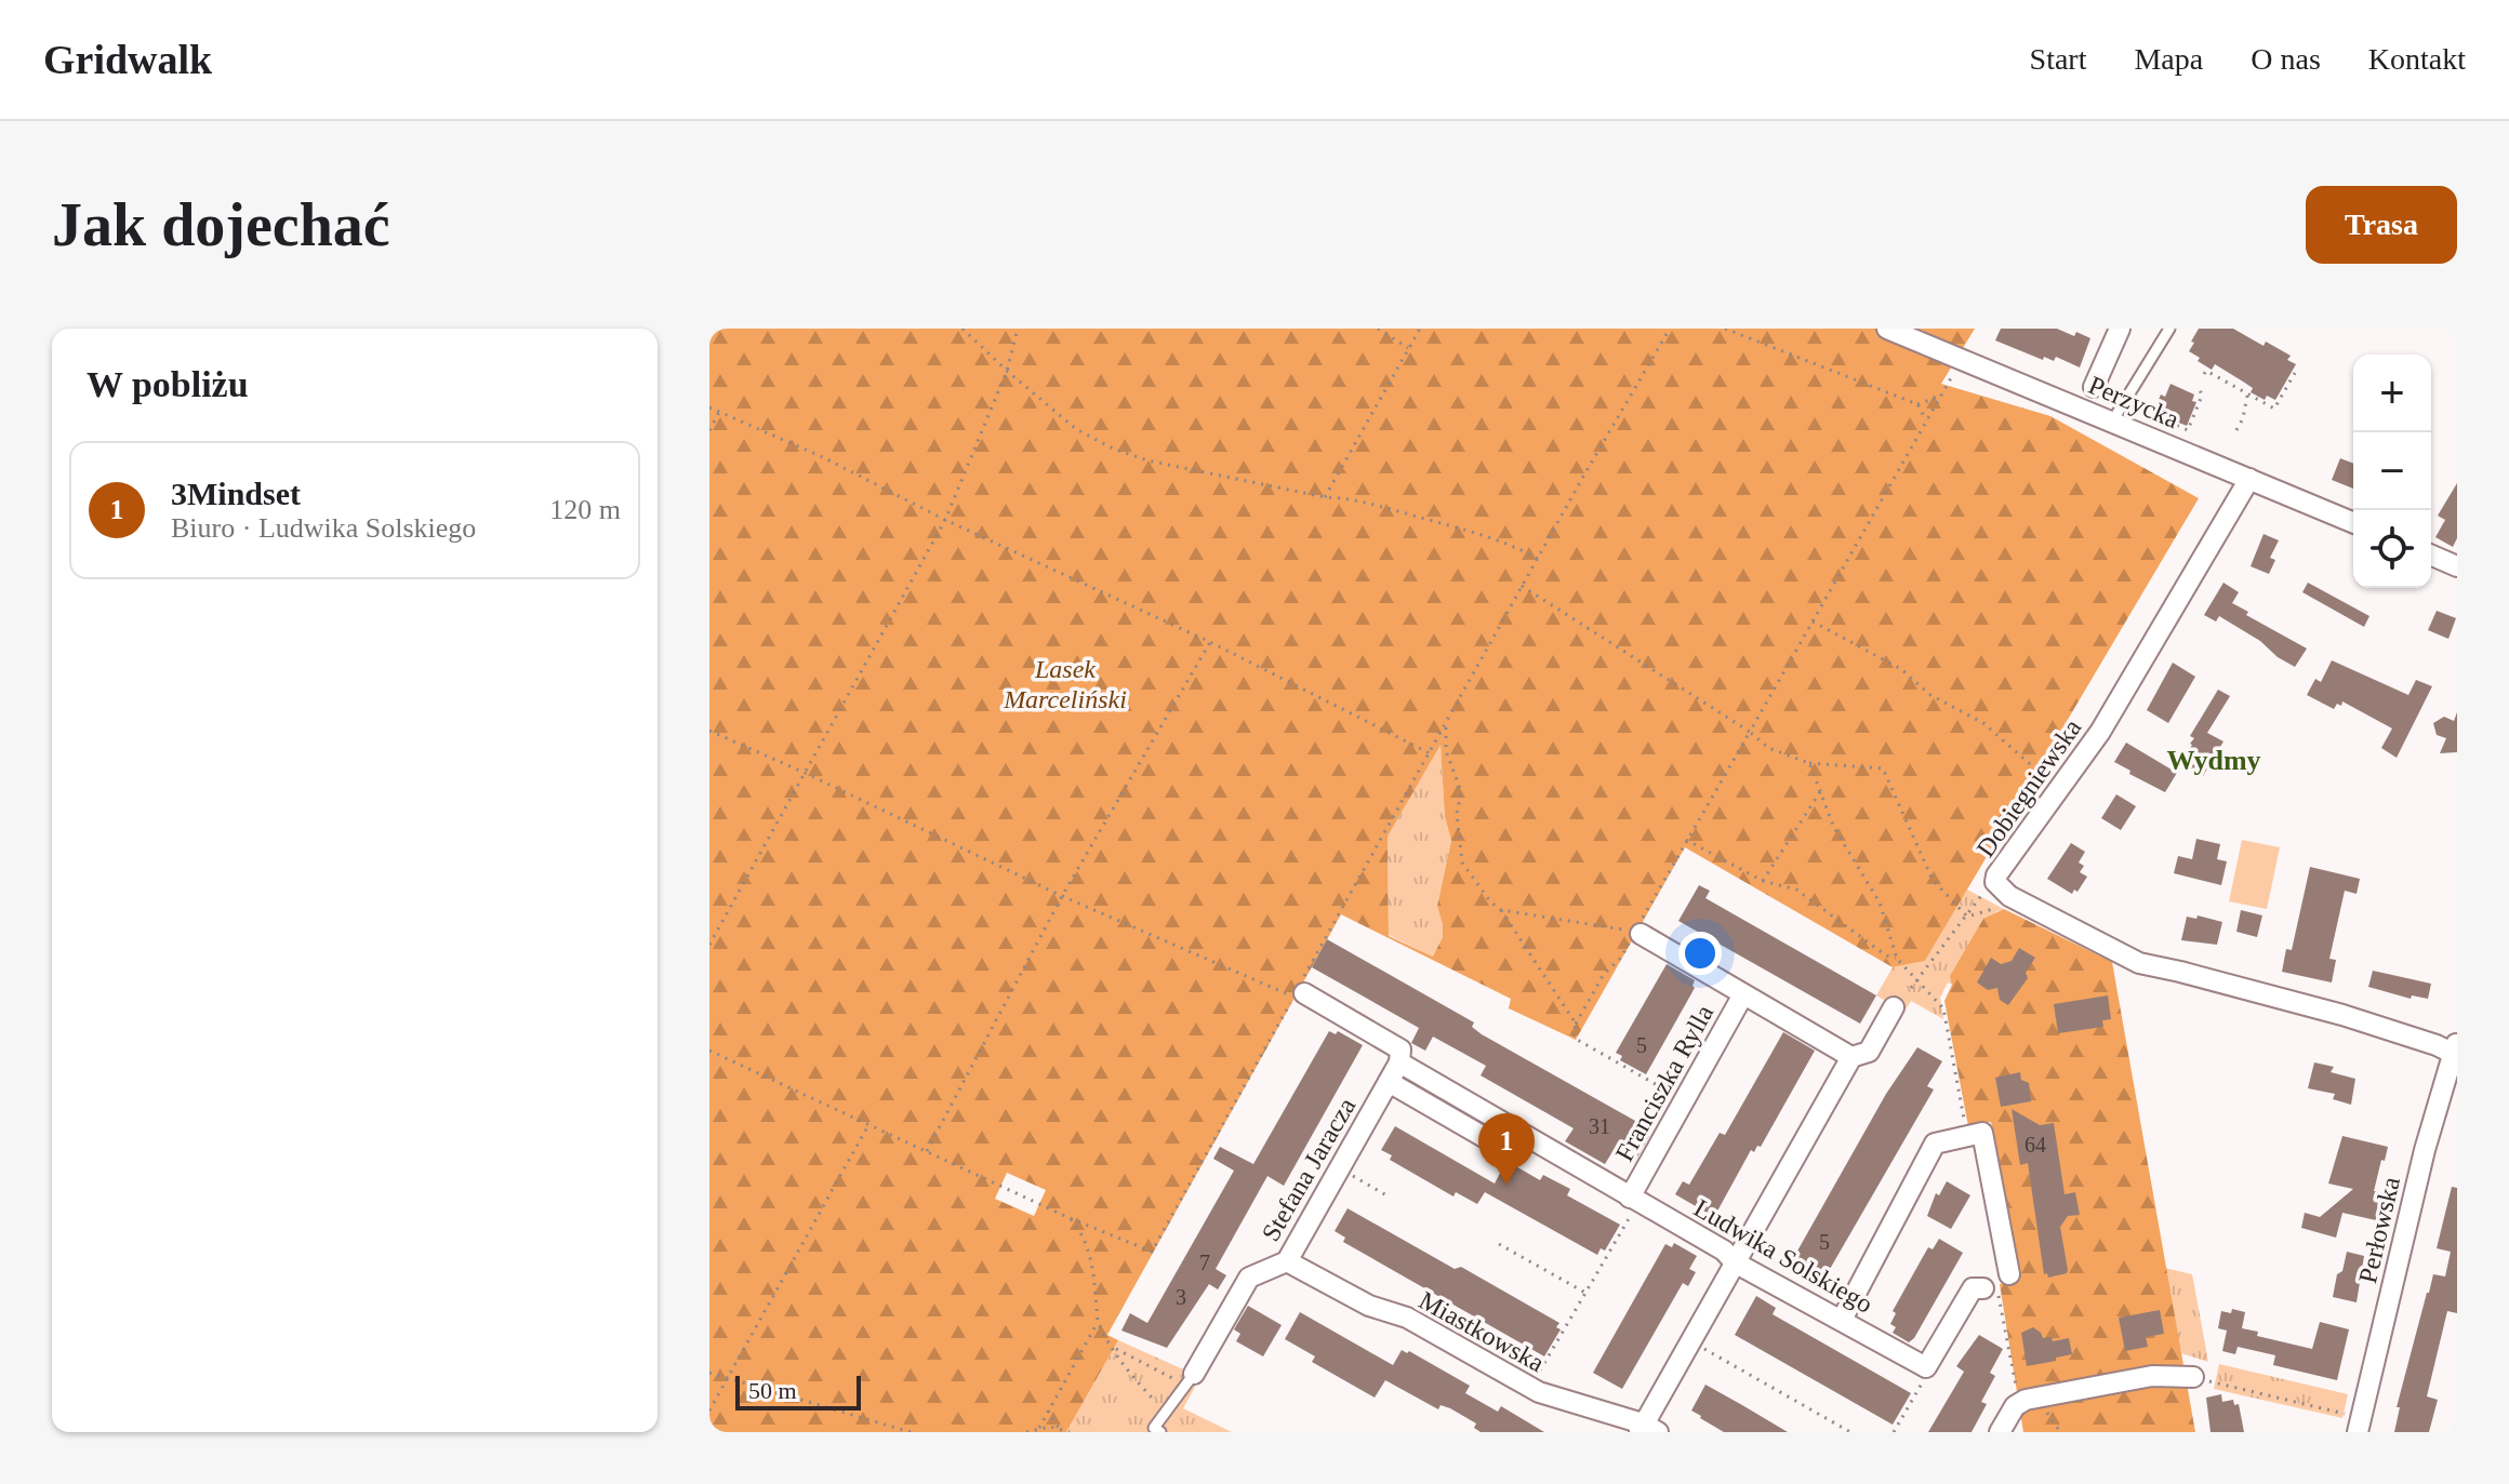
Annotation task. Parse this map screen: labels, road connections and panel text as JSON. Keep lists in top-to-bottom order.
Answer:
{
  "streets": {
    "street": [
      "Perzycka",
      "Dobiegniewska",
      "Franciszka Rylla",
      "Stefana Jaracza",
      "Perłowska",
      "Ludwika Solskiego",
      "Miastkowska"
    ]
  },
  "crossings": [
    ["Perzycka", "Dobiegniewska"],
    ["Dobiegniewska", "Perłowska"],
    ["Franciszka Rylla", "Ludwika Solskiego"],
    ["Stefana Jaracza", "Ludwika Solskiego"],
    ["Stefana Jaracza", "Miastkowska"]
  ],
  "districts": ["Wydmy"],
  "parks": ["Lasek Marceliński"],
  "house_numbers": [
    "5",
    "31",
    "64",
    "5",
    "7",
    "3"
  ],
  "scale_bar": "50 m",
  "page": {
    "header": "Gridwalk",
    "nav": [
      "Start",
      "Mapa",
      "O nas",
      "Kontakt"
    ],
    "buttons": "Trasa",
    "title": "Jak dojechać",
    "heading": "W pobliżu",
    "map_buttons": ["+", "−"],
    "list": [
      {
        "mark": "1",
        "name": "3Mindset",
        "note": "Biuro · Ludwika Solskiego",
        "value": "120 m"
      }
    ],
    "pins": "1",
    "scale": "50 m"
  }
}
